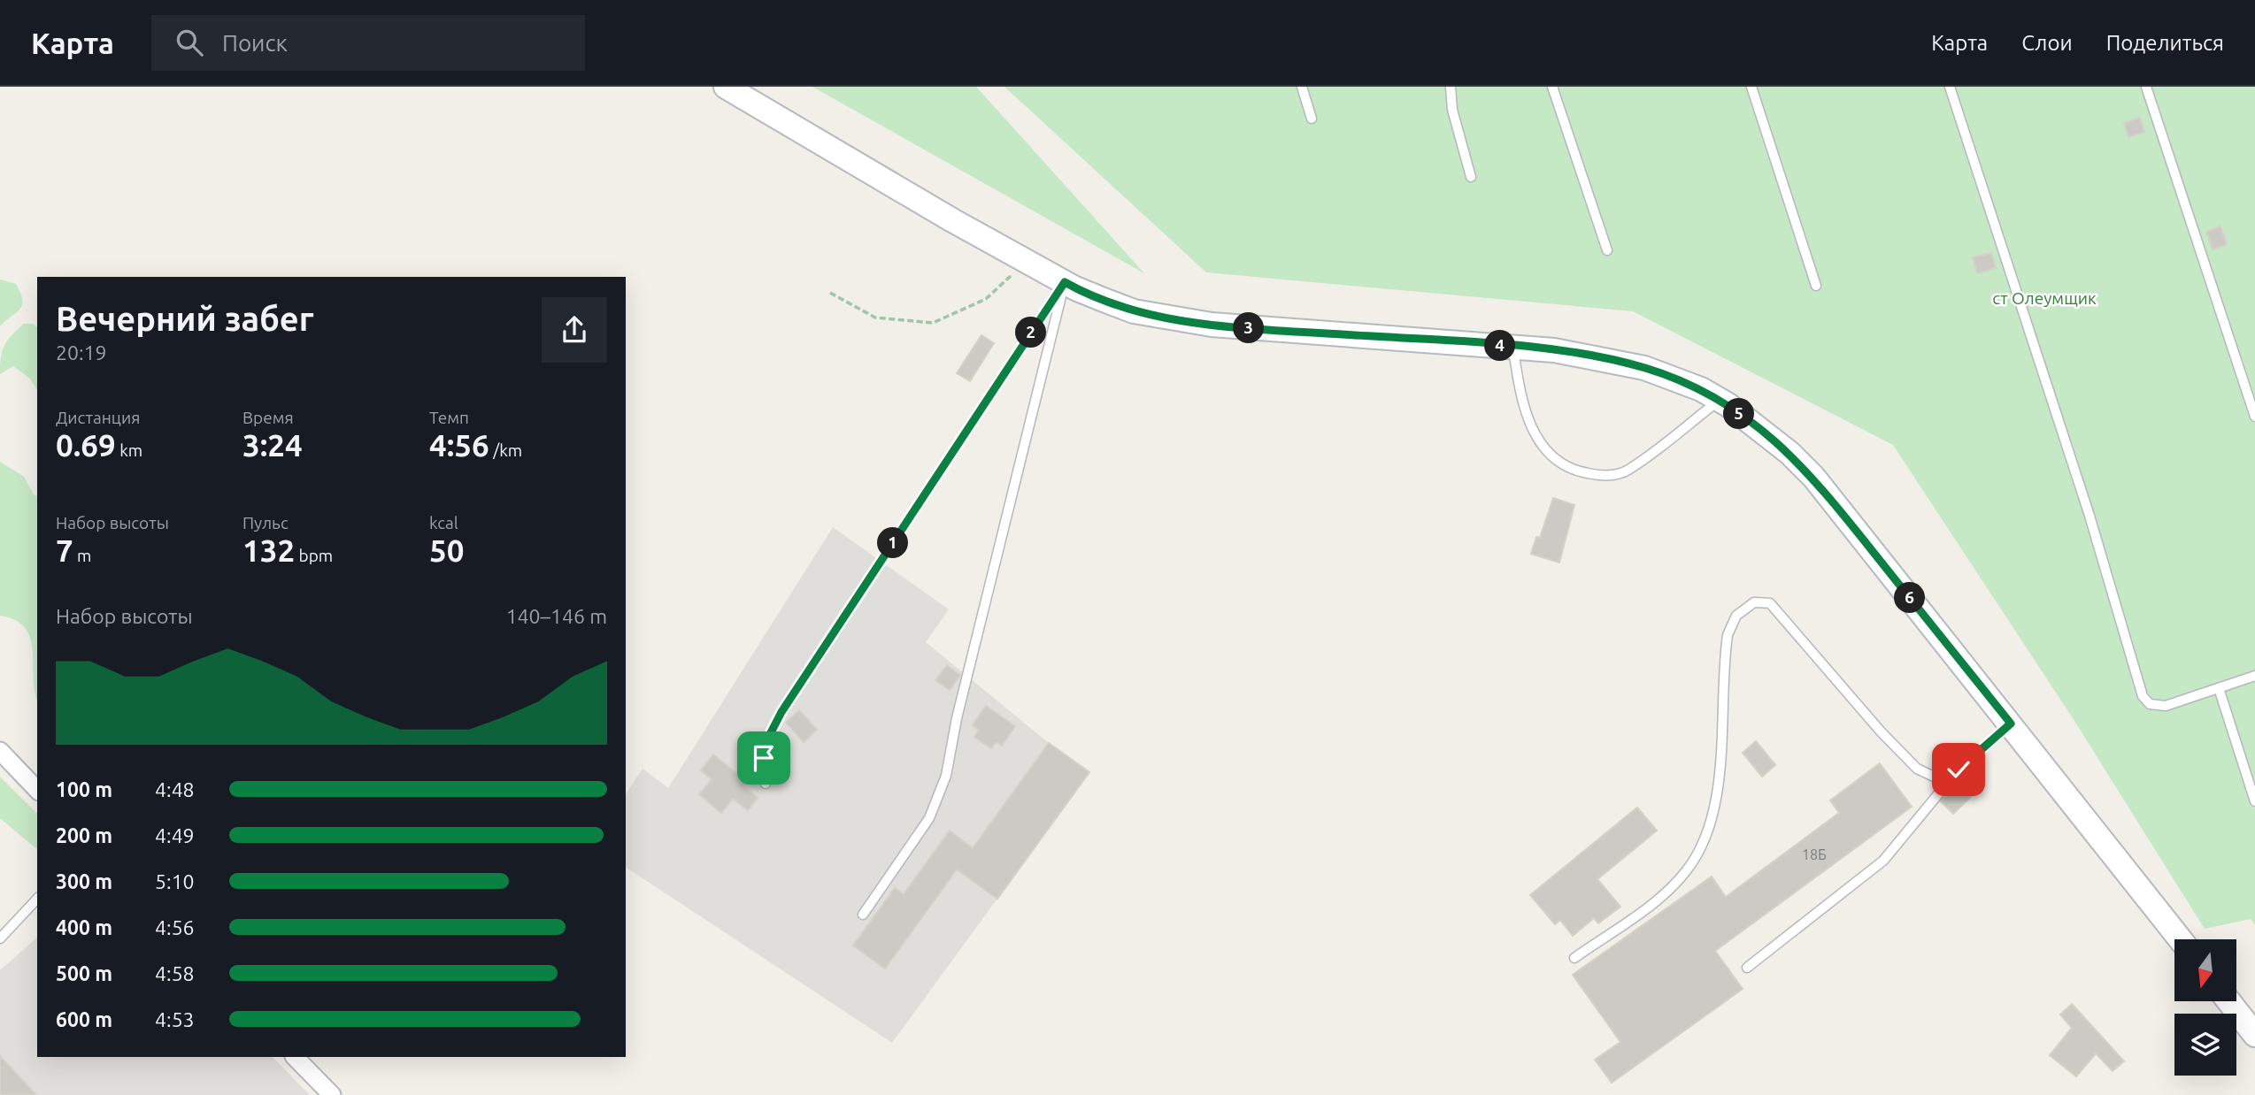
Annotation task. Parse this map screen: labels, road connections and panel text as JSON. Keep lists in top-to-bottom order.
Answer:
{
  "parks": ["ст Олеумщик"],
  "house_numbers": ["18Б"],
  "north": "bottom",
  "page": {
    "header": "Карта",
    "search": "Поиск",
    "nav": ["Карта", "Слои", "Поделиться"],
    "heading": ["Вечерний забег", "20:19"],
    "pins": [
      "3",
      "2",
      "4",
      "5",
      "1",
      "6"
    ],
    "stats": [
      ["Дистанция", "0.69 km"],
      ["Время", "3:24"],
      ["Темп", "4:56 /km"],
      ["Набор высоты", "7 m"],
      ["Пульс", "132 bpm"],
      ["kcal", "50"]
    ],
    "chart": ["Набор высоты", "140–146 m"],
    "list": [
      {
        "name": "100 m",
        "note": "4:48"
      },
      {
        "name": "200 m",
        "note": "4:49"
      },
      {
        "name": "300 m",
        "note": "5:10"
      },
      {
        "name": "400 m",
        "note": "4:56"
      },
      {
        "name": "500 m",
        "note": "4:58"
      },
      {
        "name": "600 m",
        "note": "4:53"
      }
    ]
  }
}
